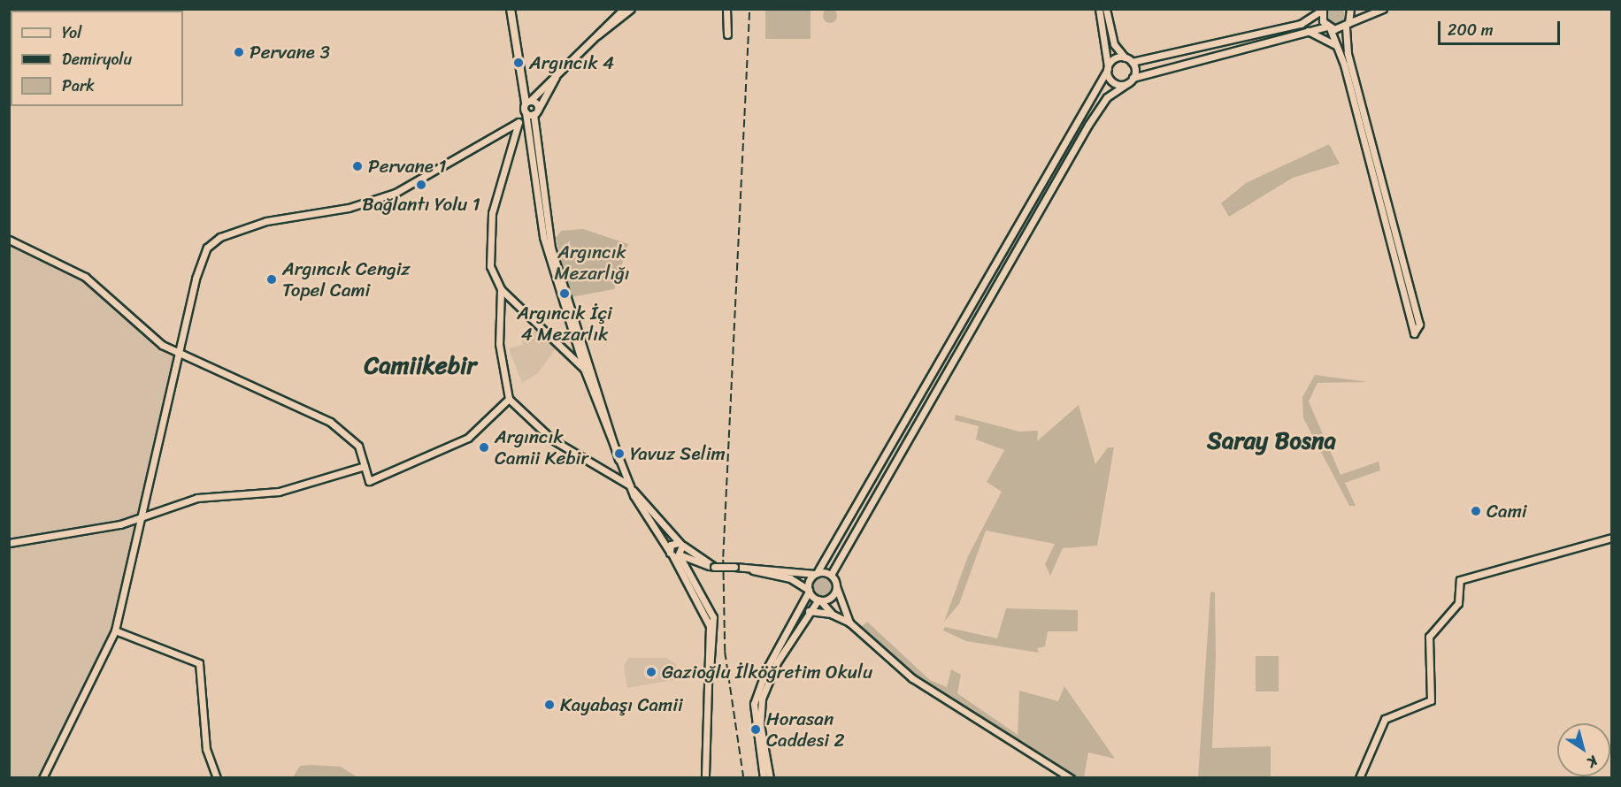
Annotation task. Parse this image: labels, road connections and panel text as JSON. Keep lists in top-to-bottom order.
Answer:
{
  "districts": ["Camiikebir", "Saray Bosna"],
  "parks": ["Argıncık Mezarlığı"],
  "places": [
    "Pervane 3",
    "Argıncık 4",
    "Pervane 1",
    "Bağlantı Yolu 1",
    "Argıncık Cengiz Topel Cami",
    "Argıncık İçi 4 Mezarlık",
    "Argıncık Camii Kebir",
    "Yavuz Selim",
    "Cami",
    "Gazioğlu İlköğretim Okulu",
    "Kayabaşı Camii",
    "Horasan Caddesi 2"
  ],
  "legend": ["Yol", "Demiryolu", "Park"],
  "scale_bar": "200 m",
  "north": "bottom right"
}
